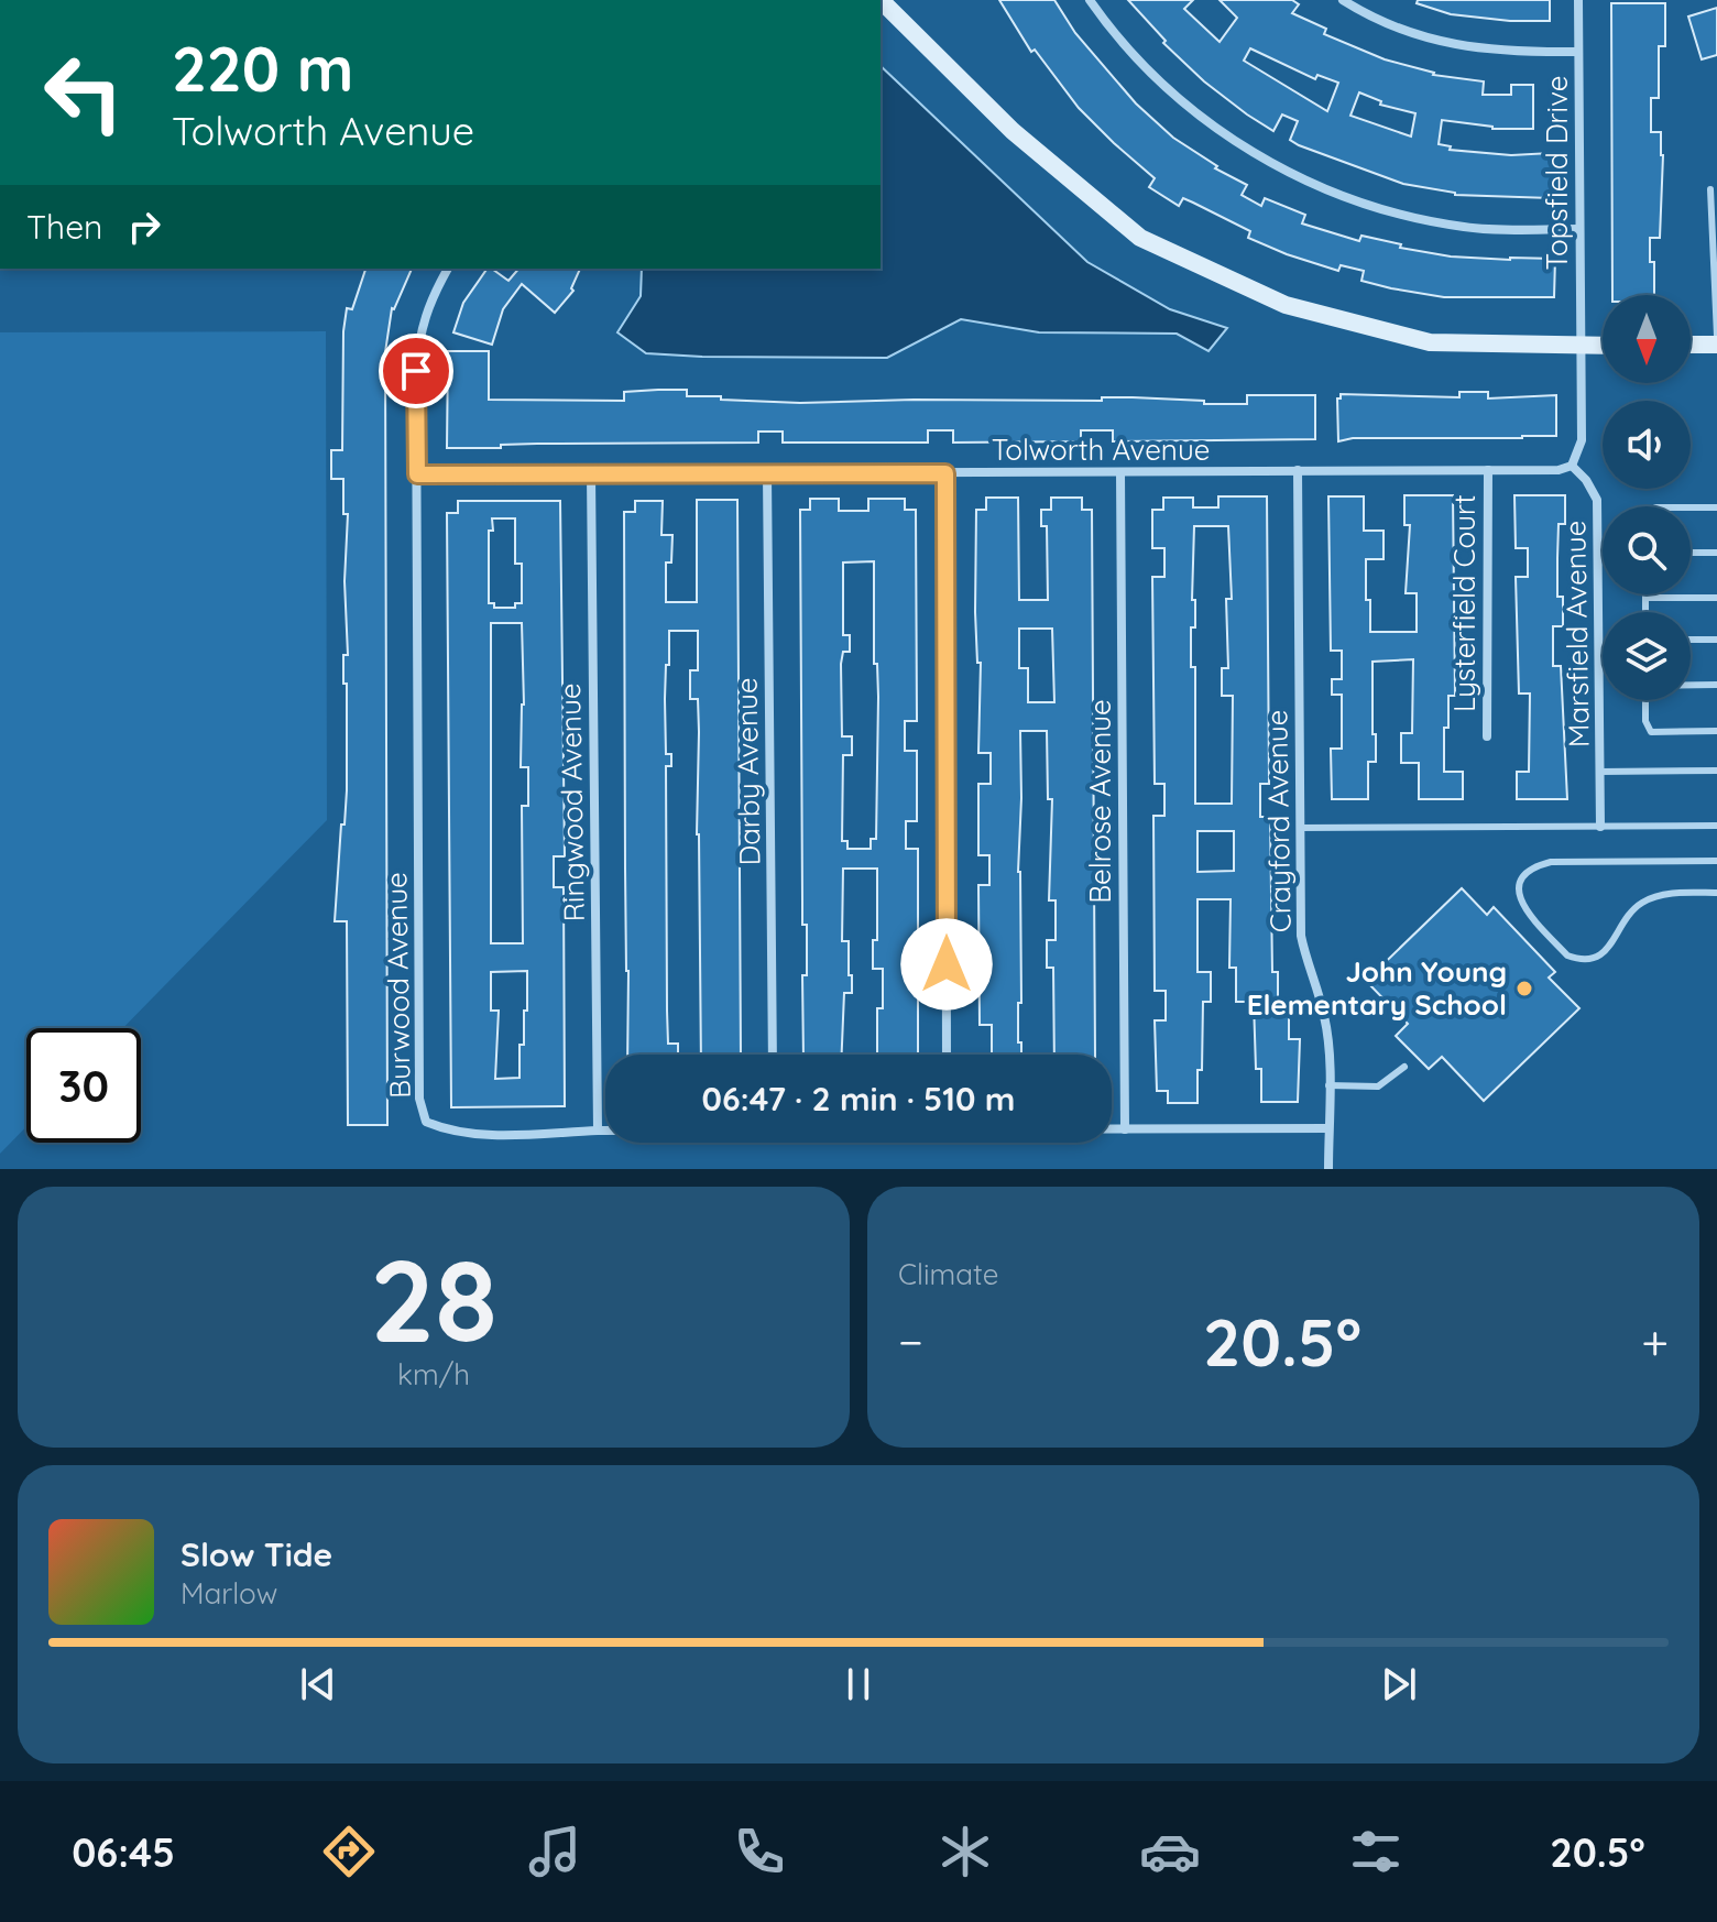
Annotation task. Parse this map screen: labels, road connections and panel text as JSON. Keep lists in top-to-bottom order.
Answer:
{
  "streets": {
    "street": [
      "Topsfield Drive",
      "Tolworth Avenue",
      "Lysterfield Court",
      "Marsfield Avenue",
      "Darby Avenue",
      "Belrose Avenue",
      "Ringwood Avenue",
      "Crayford Avenue",
      "Burwood Avenue"
    ]
  },
  "crossings": [
    ["Tolworth Avenue", "Lysterfield Court"],
    ["Tolworth Avenue", "Marsfield Avenue"],
    ["Tolworth Avenue", "Darby Avenue"],
    ["Tolworth Avenue", "Belrose Avenue"],
    ["Tolworth Avenue", "Ringwood Avenue"],
    ["Tolworth Avenue", "Crayford Avenue"],
    ["Tolworth Avenue", "Burwood Avenue"],
    ["Belrose Avenue", "Burwood Avenue"],
    ["Ringwood Avenue", "Burwood Avenue"],
    ["Crayford Avenue", "Burwood Avenue"]
  ],
  "places": ["John Young Elementary School"],
  "north": "bottom",
  "page": {
    "turn": ["220 m", "Tolworth Avenue"],
    "then": "Then",
    "limit": "30",
    "trip": "06:47 · 2 min · 510 m",
    "tile": [
      ["28", "km/h"],
      "Climate"
    ],
    "heat": ["−", "20.5°", "+"],
    "song": ["Slow Tide", "Marlow"],
    "tabs": ["06:45", "20.5°"]
  }
}
